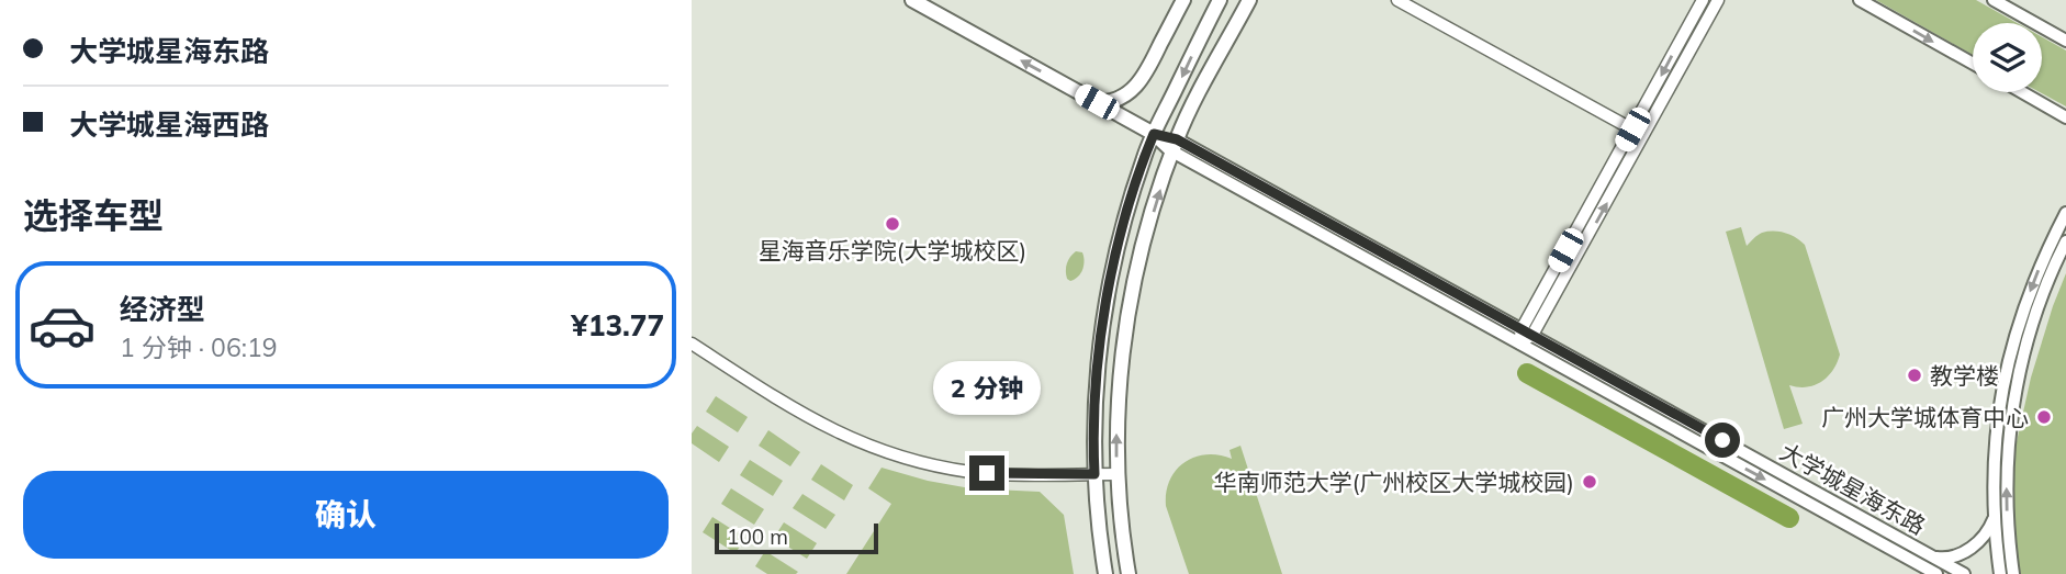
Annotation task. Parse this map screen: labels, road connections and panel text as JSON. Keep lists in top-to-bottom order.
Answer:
{
  "streets": {
    "main road": ["大学城星海东路"]
  },
  "places": [
    "星海音乐学院(大学城校区)",
    "教学楼",
    "广州大学城体育中心",
    "华南师范大学(广州校区大学城校园)"
  ],
  "scale_bar": "100 m",
  "page": {
    "banner": ["大学城星海东路", "大学城星海西路"],
    "heading": "选择车型",
    "list": [
      {
        "name": "经济型",
        "note": "1 分钟 · 06:19",
        "value": "¥13.77"
      }
    ],
    "bubble": "2 分钟",
    "buttons": "确认",
    "scale": "100 m"
  }
}
